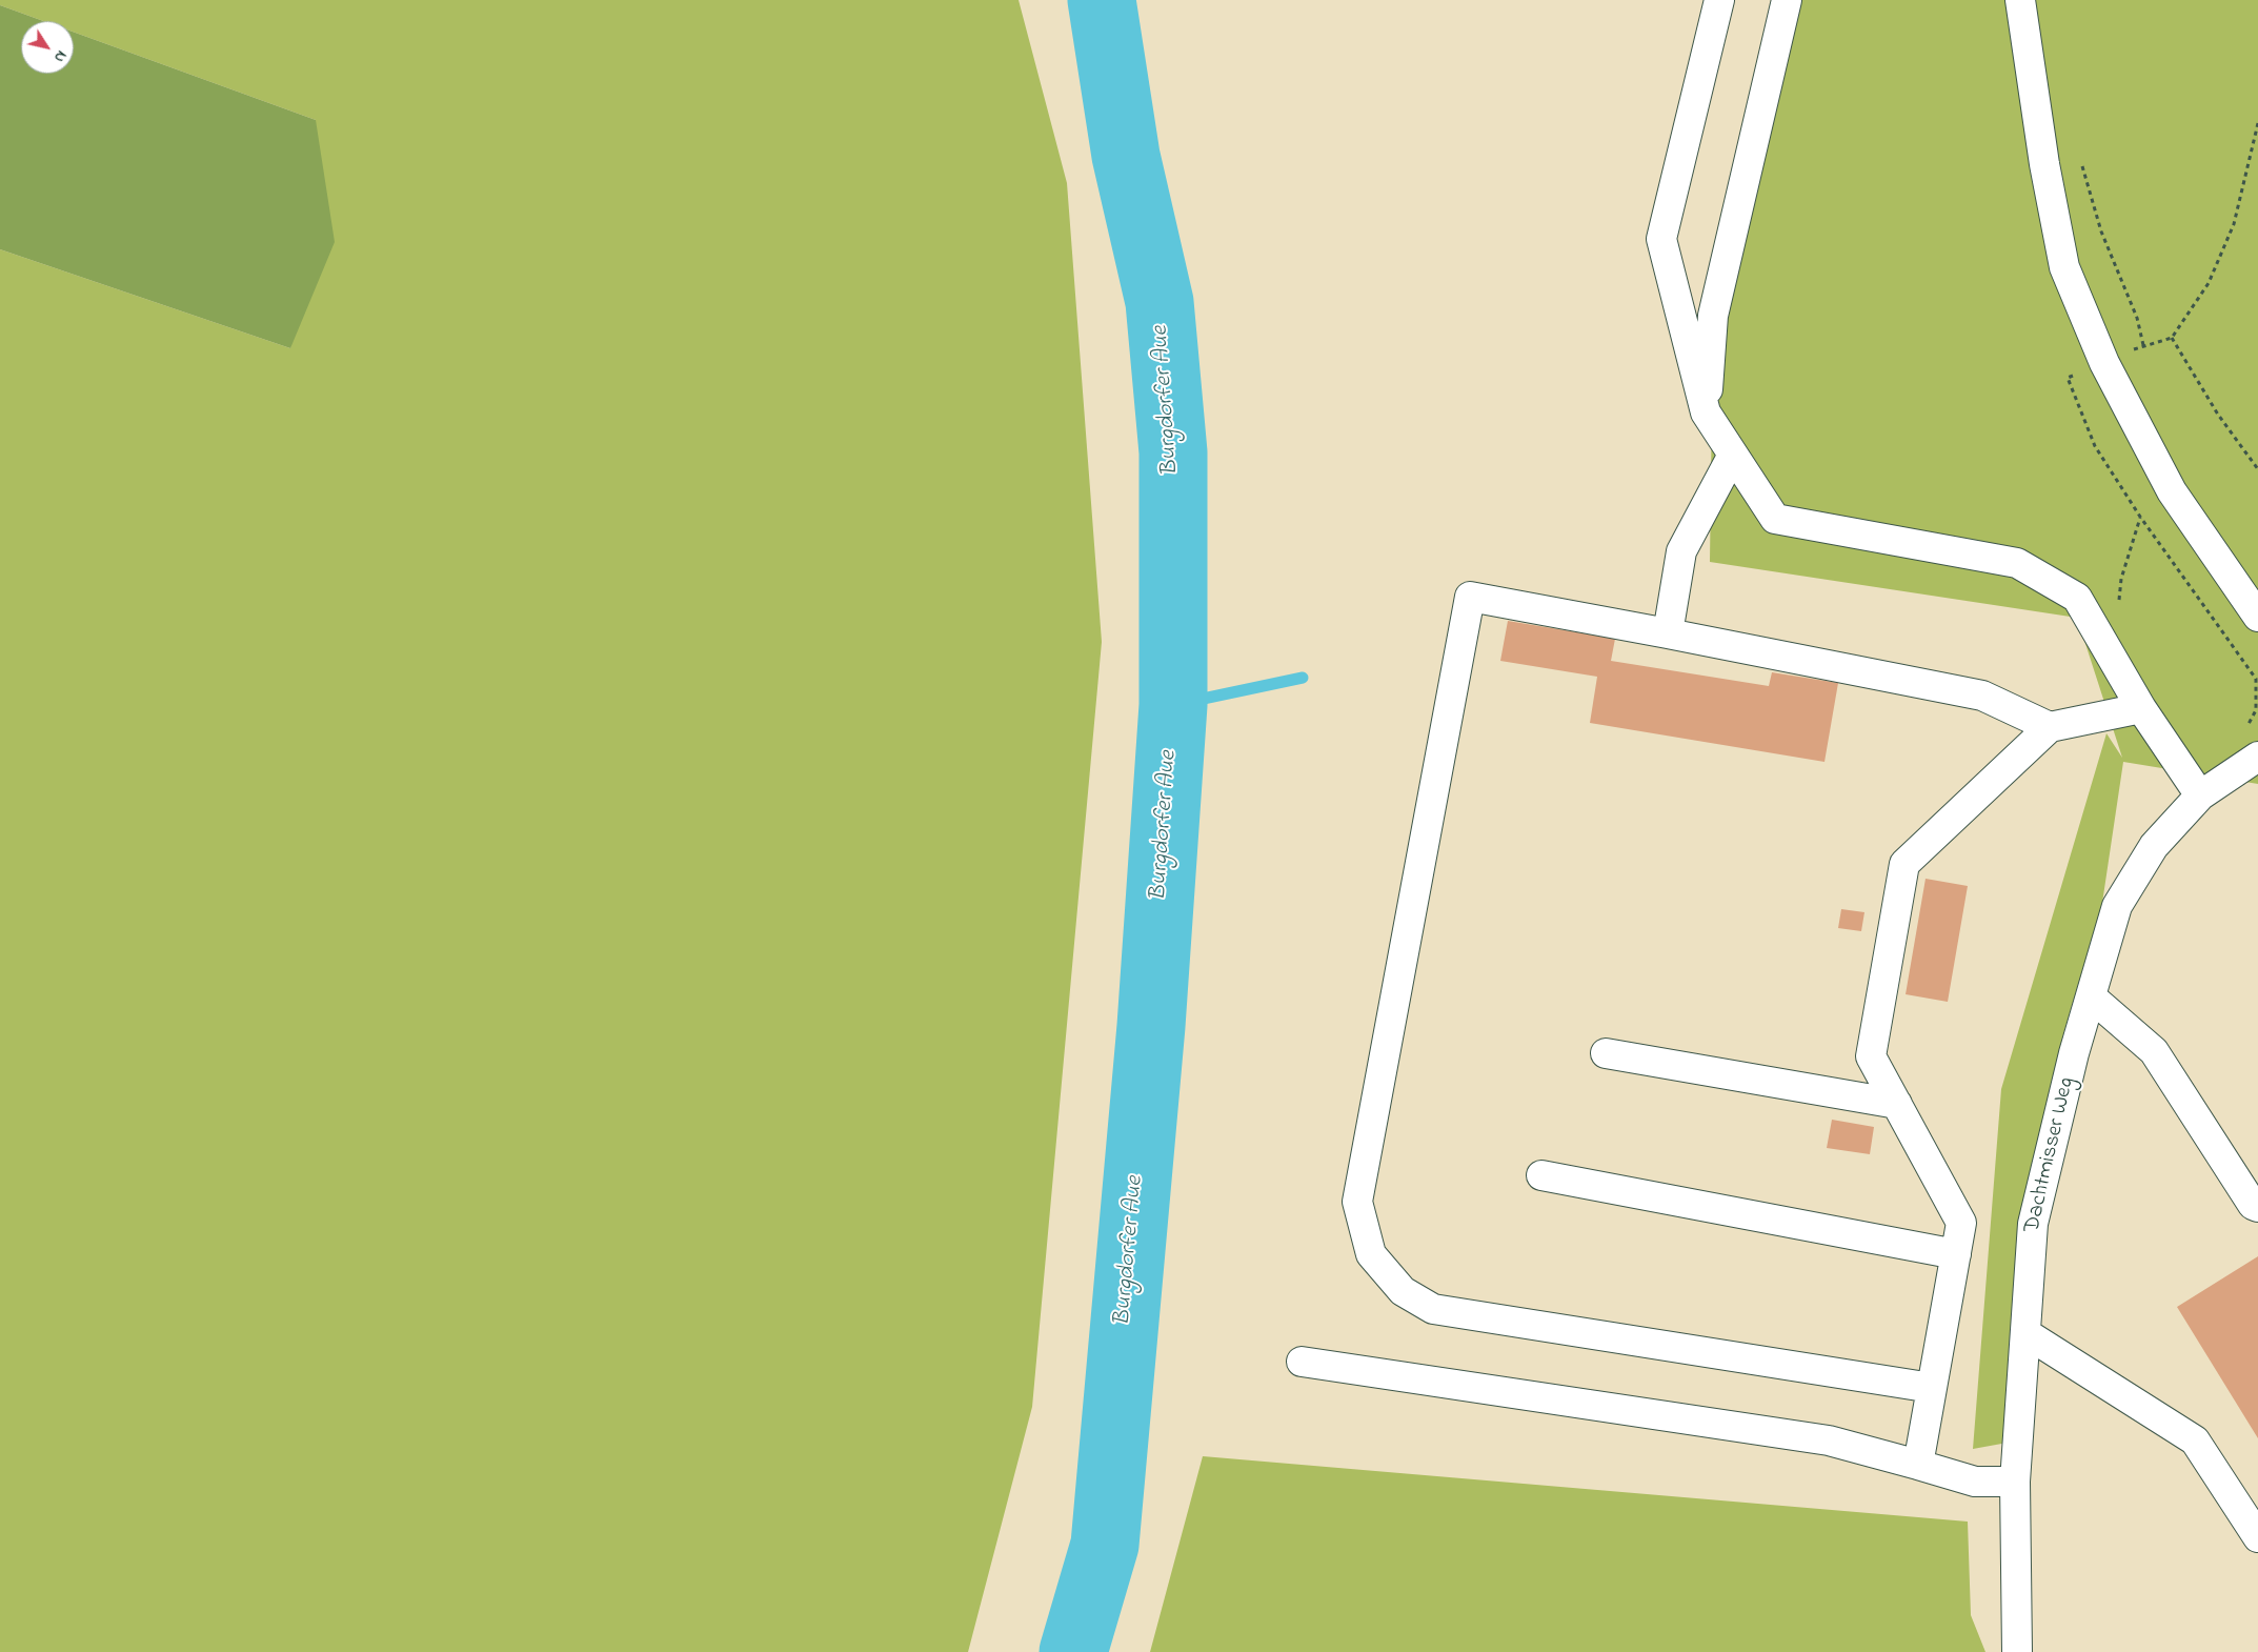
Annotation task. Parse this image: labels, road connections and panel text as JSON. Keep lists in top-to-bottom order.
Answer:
{
  "streets": {
    "street": ["Dachtmisser Weg"]
  },
  "water": ["Burgdorfer Aue"],
  "north": "bottom right"
}
